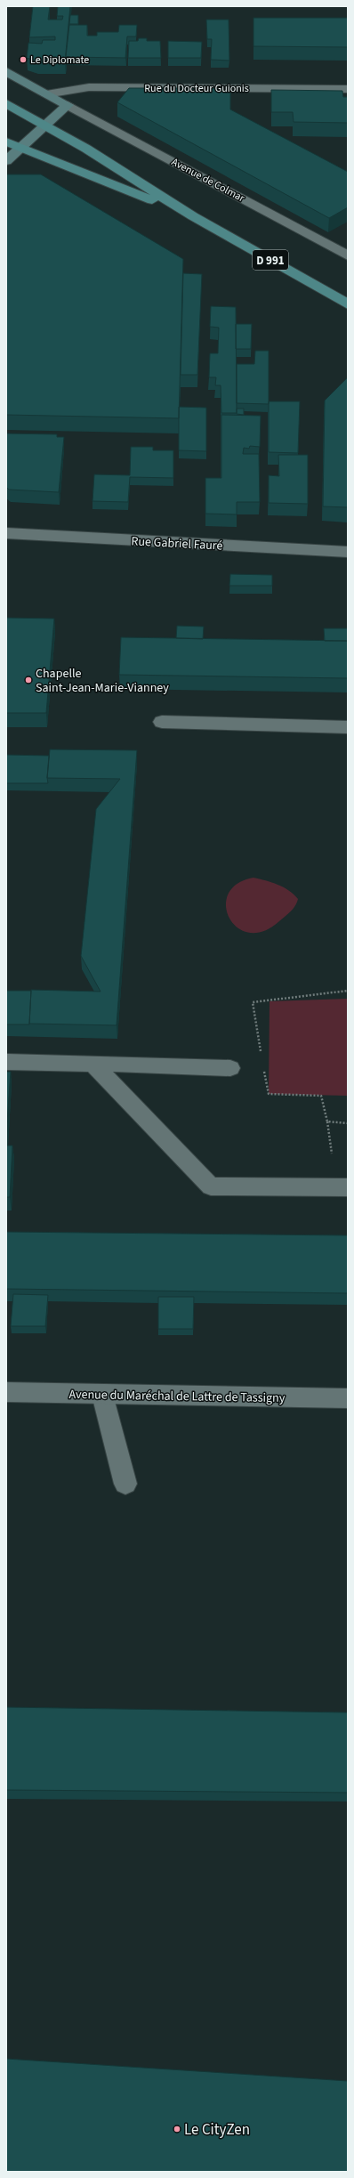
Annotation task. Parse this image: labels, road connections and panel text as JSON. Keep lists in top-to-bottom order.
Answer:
{
  "streets": {
    "main road": ["D 991"],
    "street": [
      "Rue du Docteur Guionis",
      "Avenue de Colmar",
      "Rue Gabriel Fauré",
      "Avenue du Maréchal de Lattre de Tassigny"
    ]
  },
  "places": ["Le Diplomate", "Chapelle Saint-Jean-Marie-Vianney", "Le CityZen"]
}
